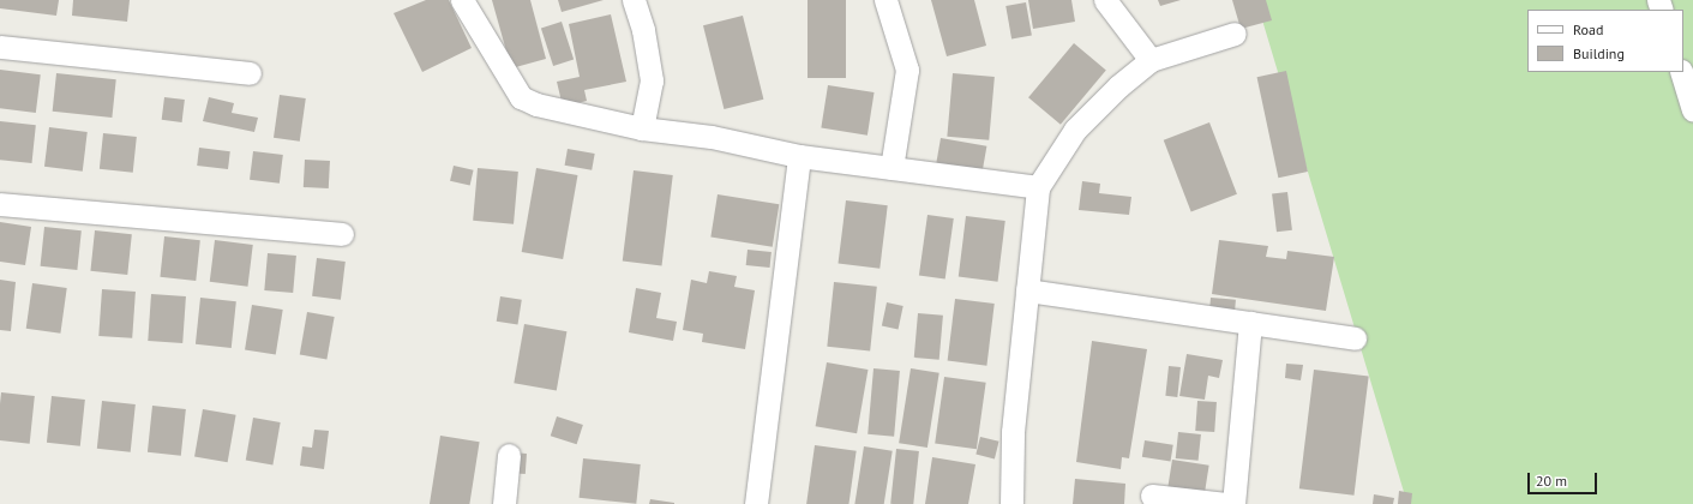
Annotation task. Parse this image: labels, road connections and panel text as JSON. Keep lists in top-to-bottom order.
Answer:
{
  "legend": ["Road", "Building"],
  "scale_bar": "20 m"
}
